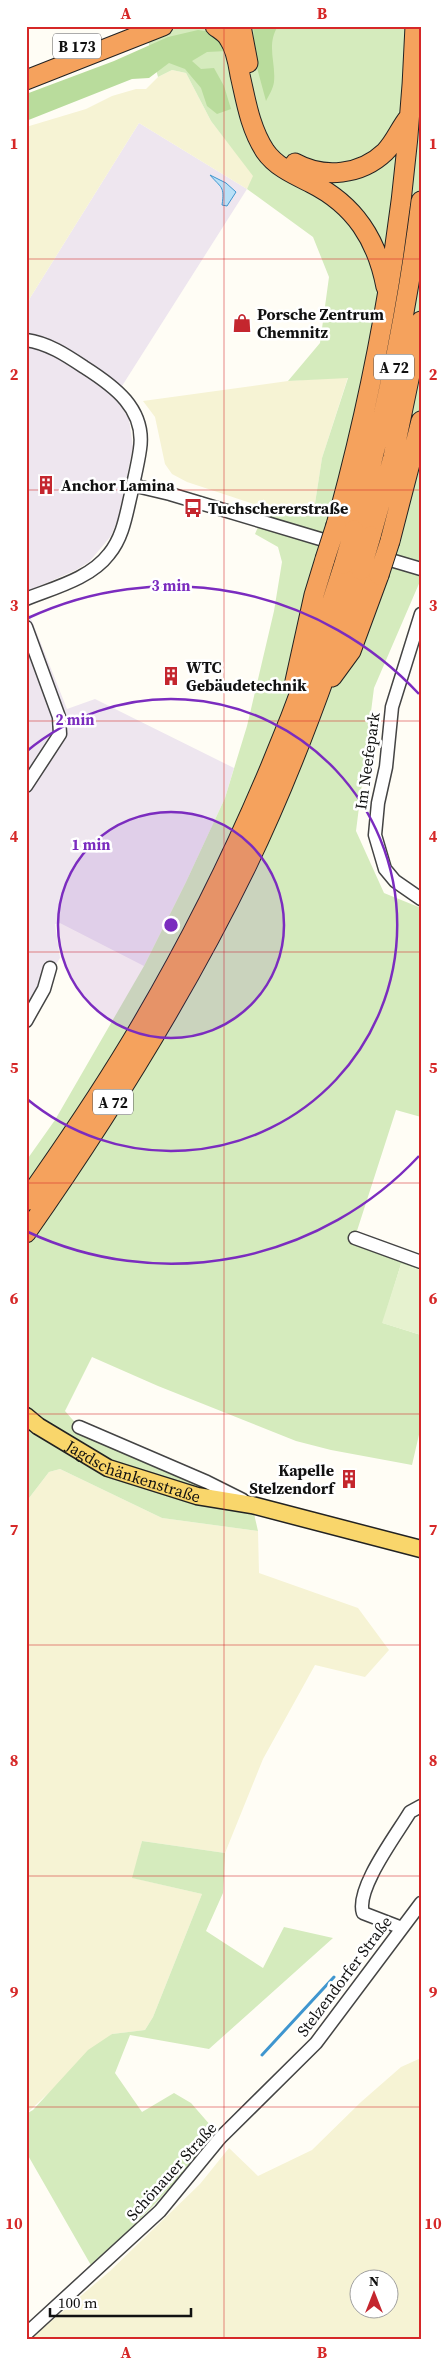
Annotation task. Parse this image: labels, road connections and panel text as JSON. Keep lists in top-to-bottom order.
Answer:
{
  "streets": {
    "highway": ["B 173", "A 72"],
    "main road": ["Jagdschänkenstraße"],
    "street": ["Im Neefepark", "Stelzendorfer Straße", "Schönauer Straße"]
  },
  "crossings": [
    ["Stelzendorfer Straße", "Schönauer Straße"]
  ],
  "places": {
    "shop": ["Porsche Zentrum Chemnitz"],
    "building": ["Anchor Lamina", "WTC Gebäudetechnik", "Kapelle Stelzendorf"],
    "bus stop": ["Tuchschererstraße"]
  },
  "scale_bar": "100 m",
  "north": "top",
  "grid": {
    "columns": ["A", "B"],
    "rows": [
      "1",
      "2",
      "3",
      "4",
      "5",
      "6",
      "7",
      "8",
      "9",
      "10"
    ]
  },
  "rings": ["3 min", "2 min", "1 min"]
}
